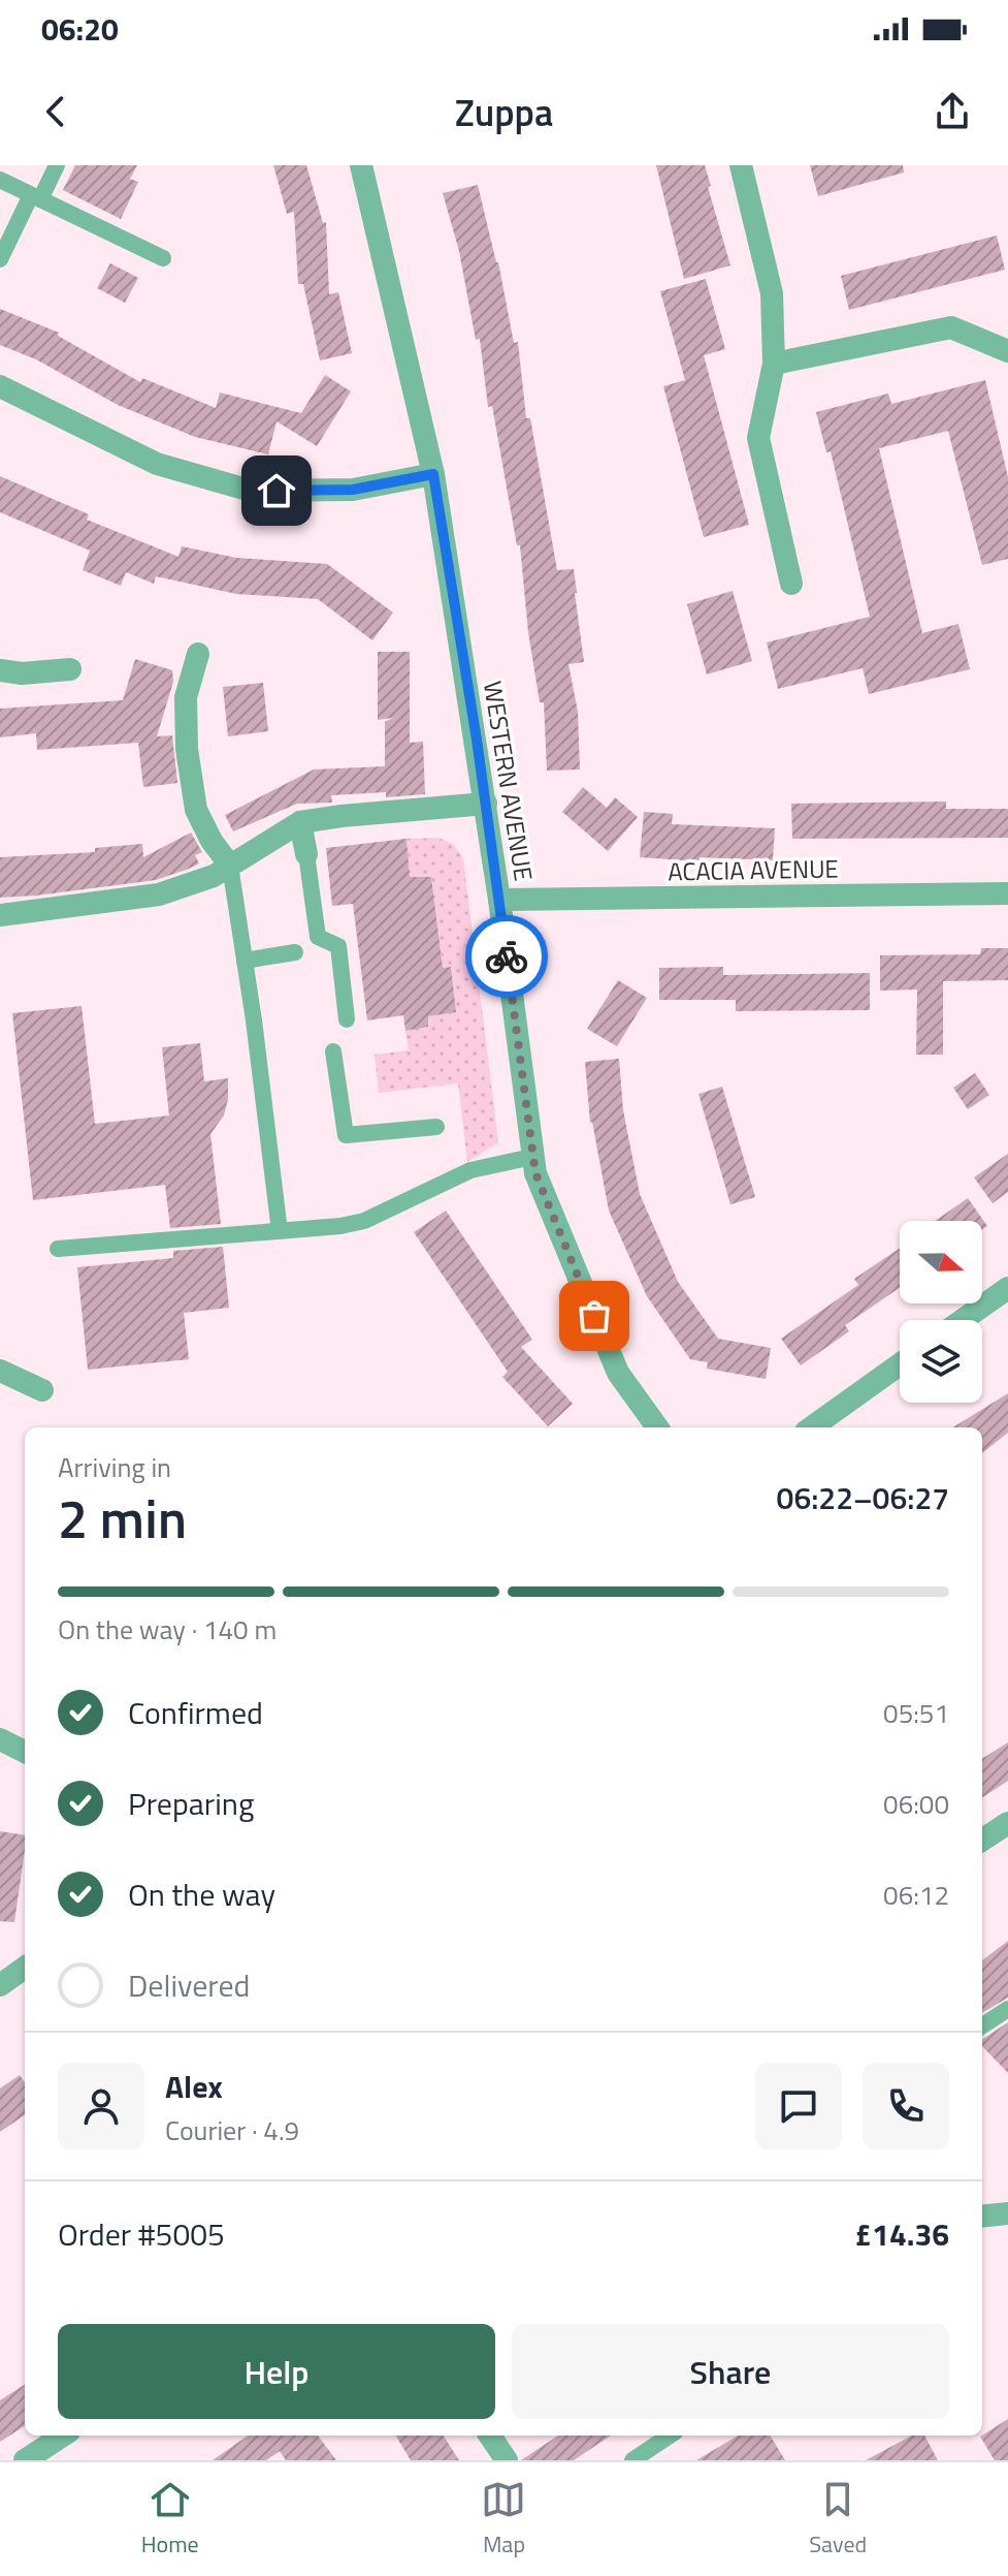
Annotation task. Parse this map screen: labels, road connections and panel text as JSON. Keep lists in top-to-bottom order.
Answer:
{
  "streets": {
    "street": ["WESTERN AVENUE", "ACACIA AVENUE"]
  },
  "crossings": [
    ["WESTERN AVENUE", "ACACIA AVENUE"]
  ],
  "north": "right",
  "page": {
    "status": "06:20",
    "header": "Zuppa",
    "heading": ["2 min", "Arriving in", "06:22–06:27"],
    "panel": [
      "Alex",
      "Courier · 4.9",
      "Order #5005",
      "£14.36"
    ],
    "bar": "On the way · 140 m",
    "list": [
      ["Confirmed", "05:51"],
      ["Preparing", "06:00"],
      ["On the way", "06:12"],
      "Delivered"
    ],
    "buttons": ["Help", "Share"],
    "tabs": ["Home", "Map", "Saved"]
  }
}
